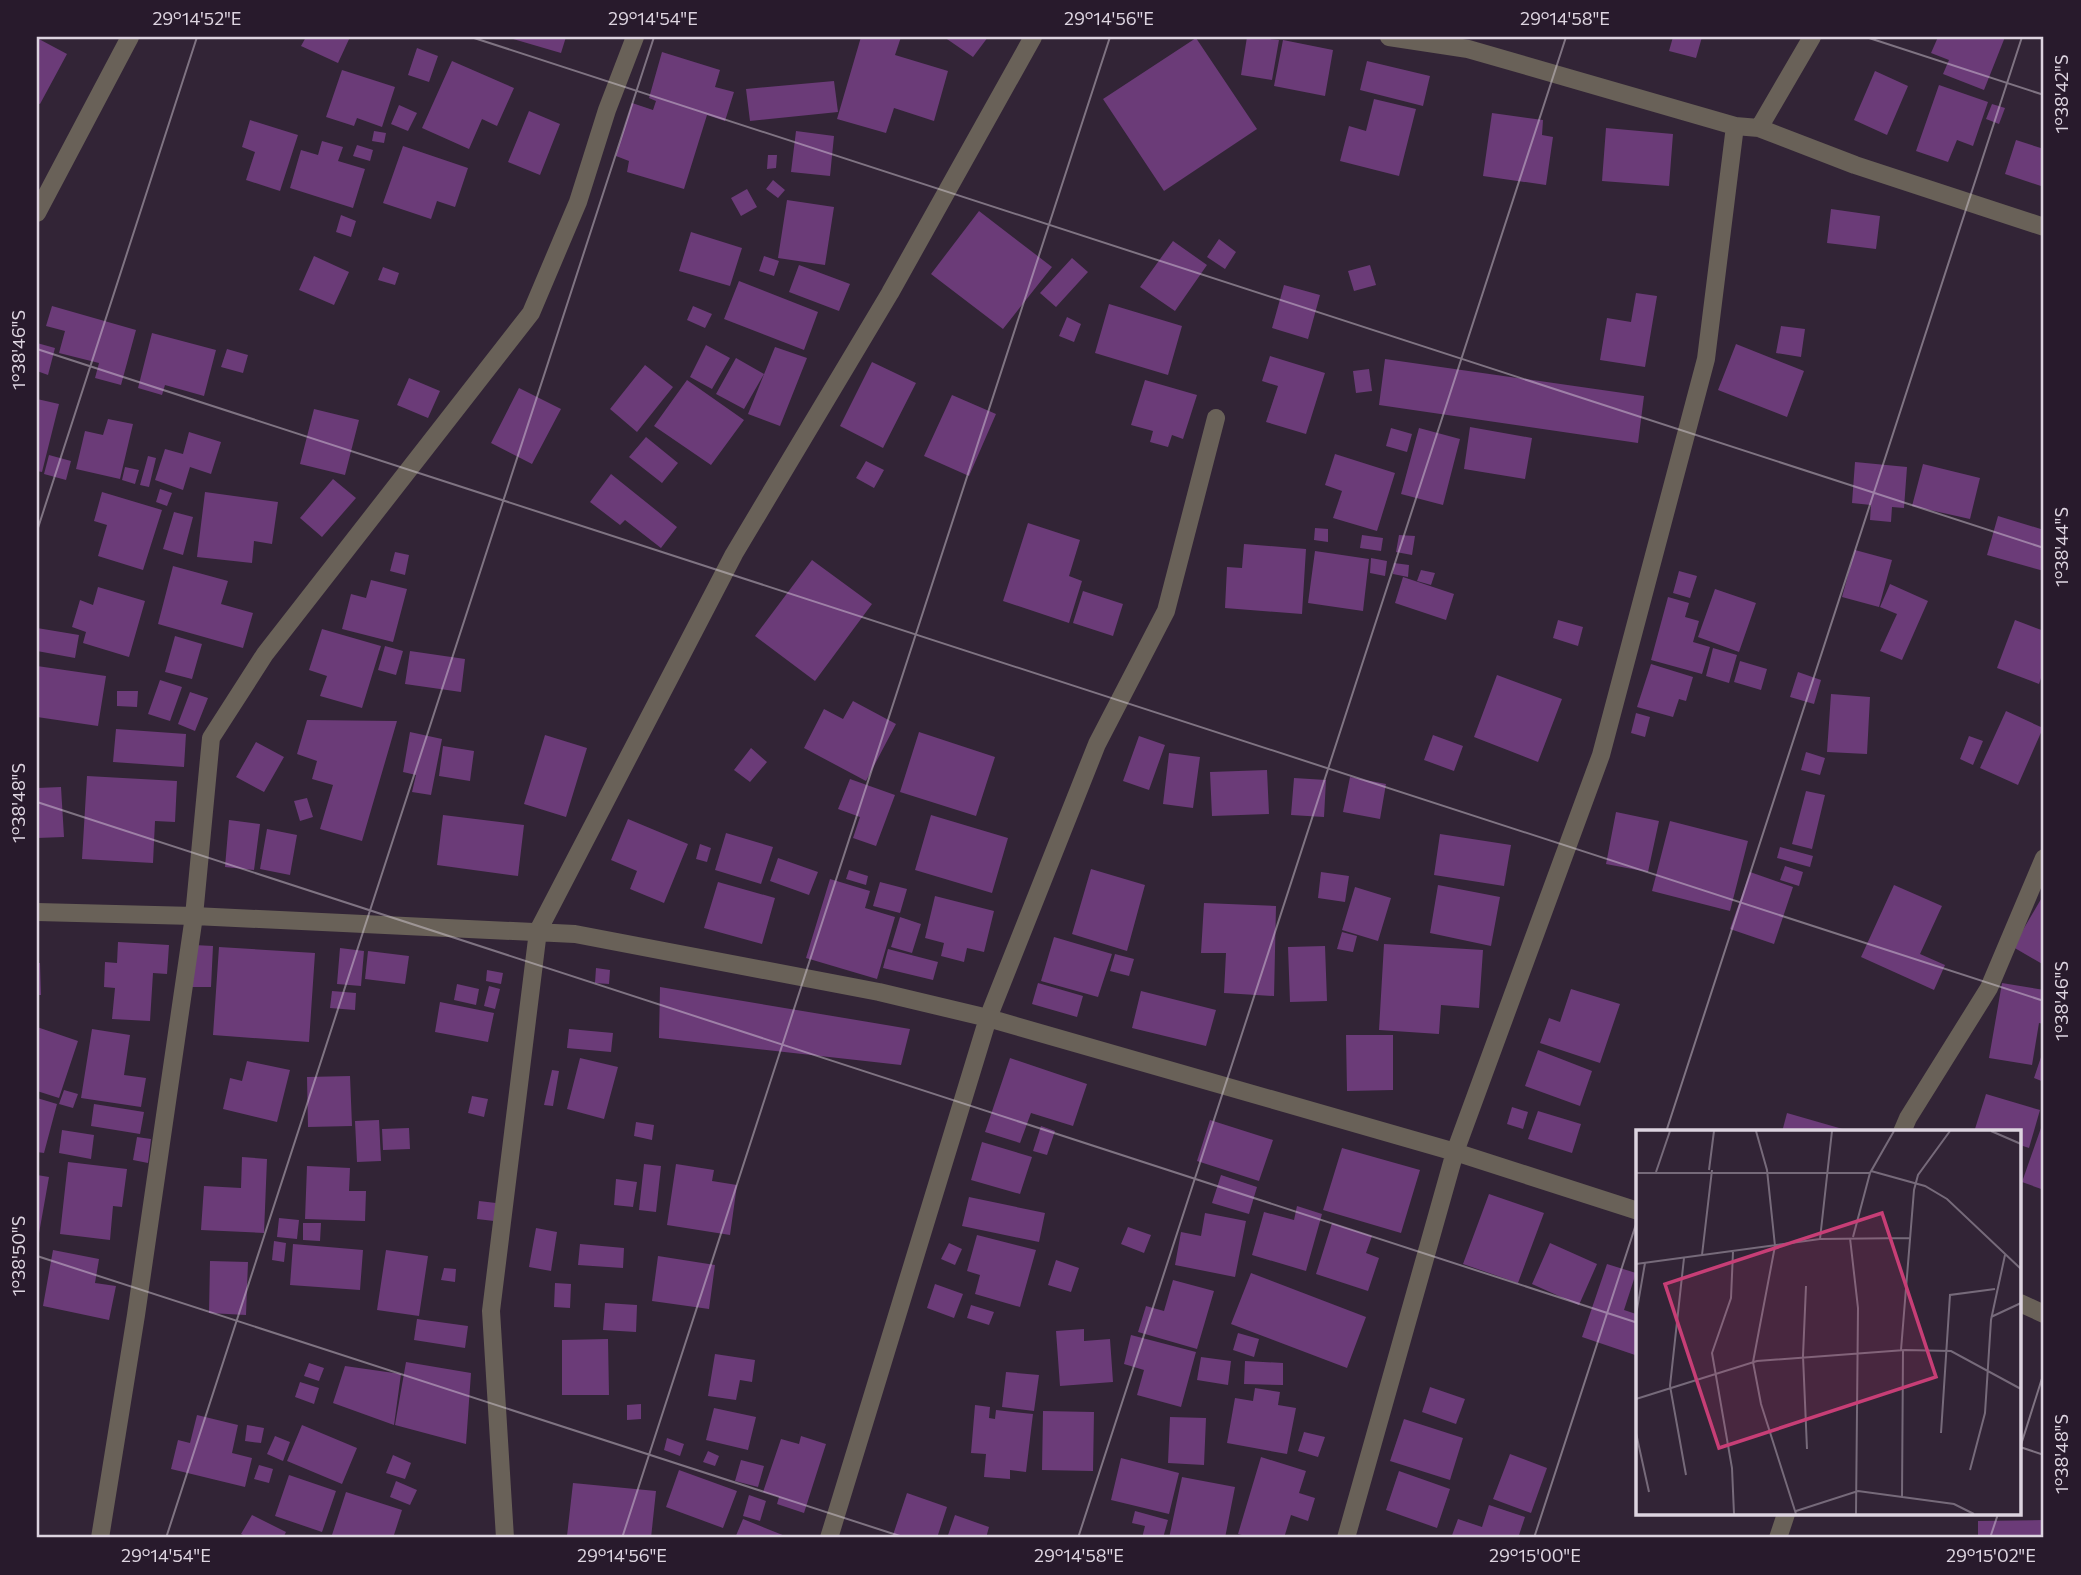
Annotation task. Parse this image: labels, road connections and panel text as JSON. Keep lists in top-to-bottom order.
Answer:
{
  "coordinates": [
    "29°14'52\"E",
    "29°14'54\"E",
    "29°14'56\"E",
    "29°14'58\"E",
    "1°38'42\"S",
    "1°38'46\"S",
    "1°38'44\"S",
    "1°38'48\"S",
    "1°38'50\"S",
    "29°15'00\"E",
    "29°15'02\"E"
  ]
}
